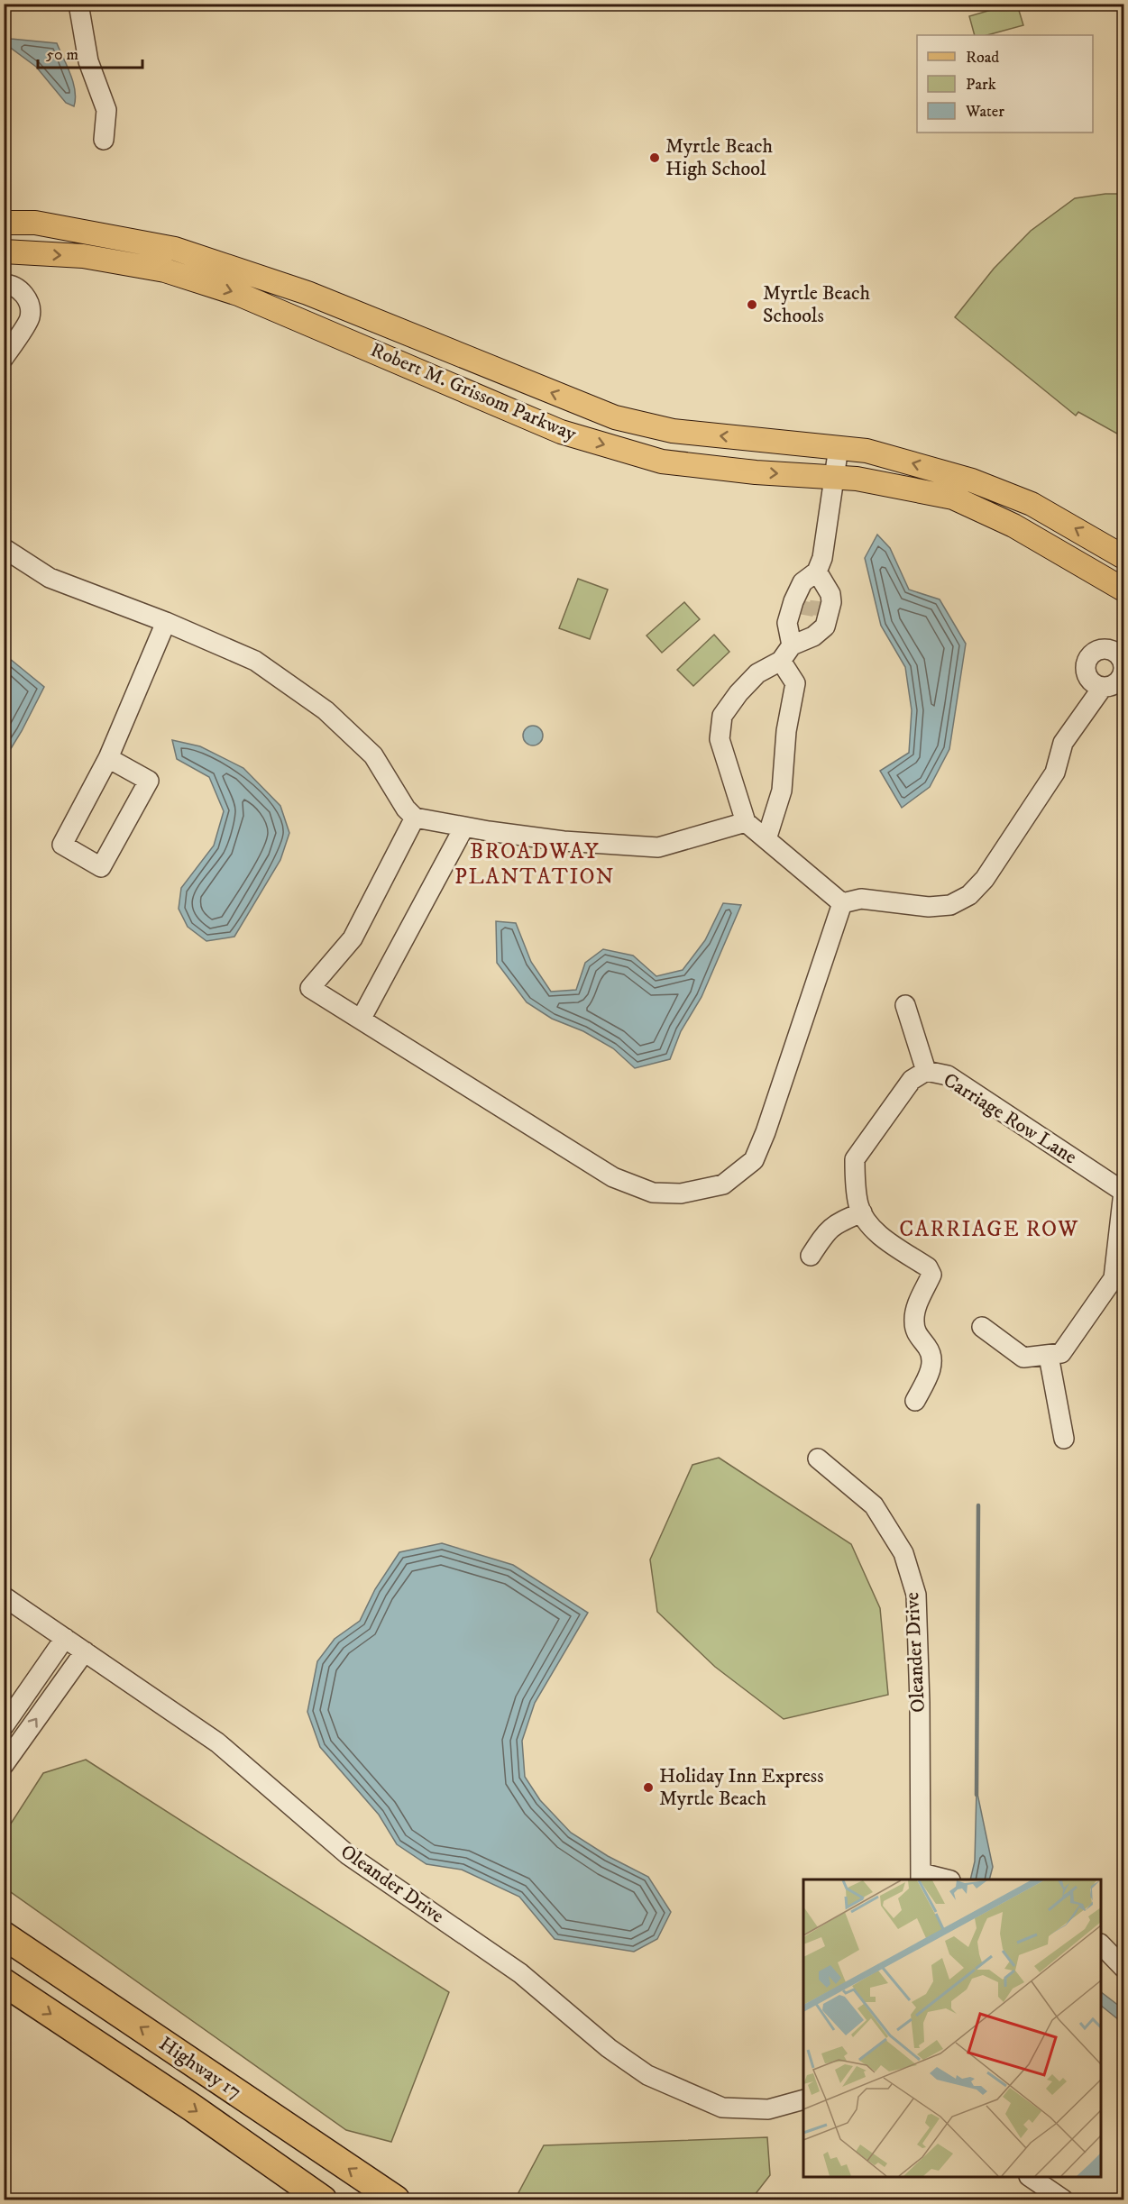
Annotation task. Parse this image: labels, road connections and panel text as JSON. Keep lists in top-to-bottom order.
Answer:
{
  "streets": {
    "highway": ["Highway 17"],
    "main road": ["Robert M. Grissom Parkway"],
    "street": ["Carriage Row Lane", "Oleander Drive"]
  },
  "districts": ["BROADWAY PLANTATION", "CARRIAGE ROW"],
  "places": ["Myrtle Beach High School", "Myrtle Beach Schools", "Holiday Inn Express Myrtle Beach"],
  "legend": ["Road", "Park", "Water"],
  "scale_bar": "50 m"
}
